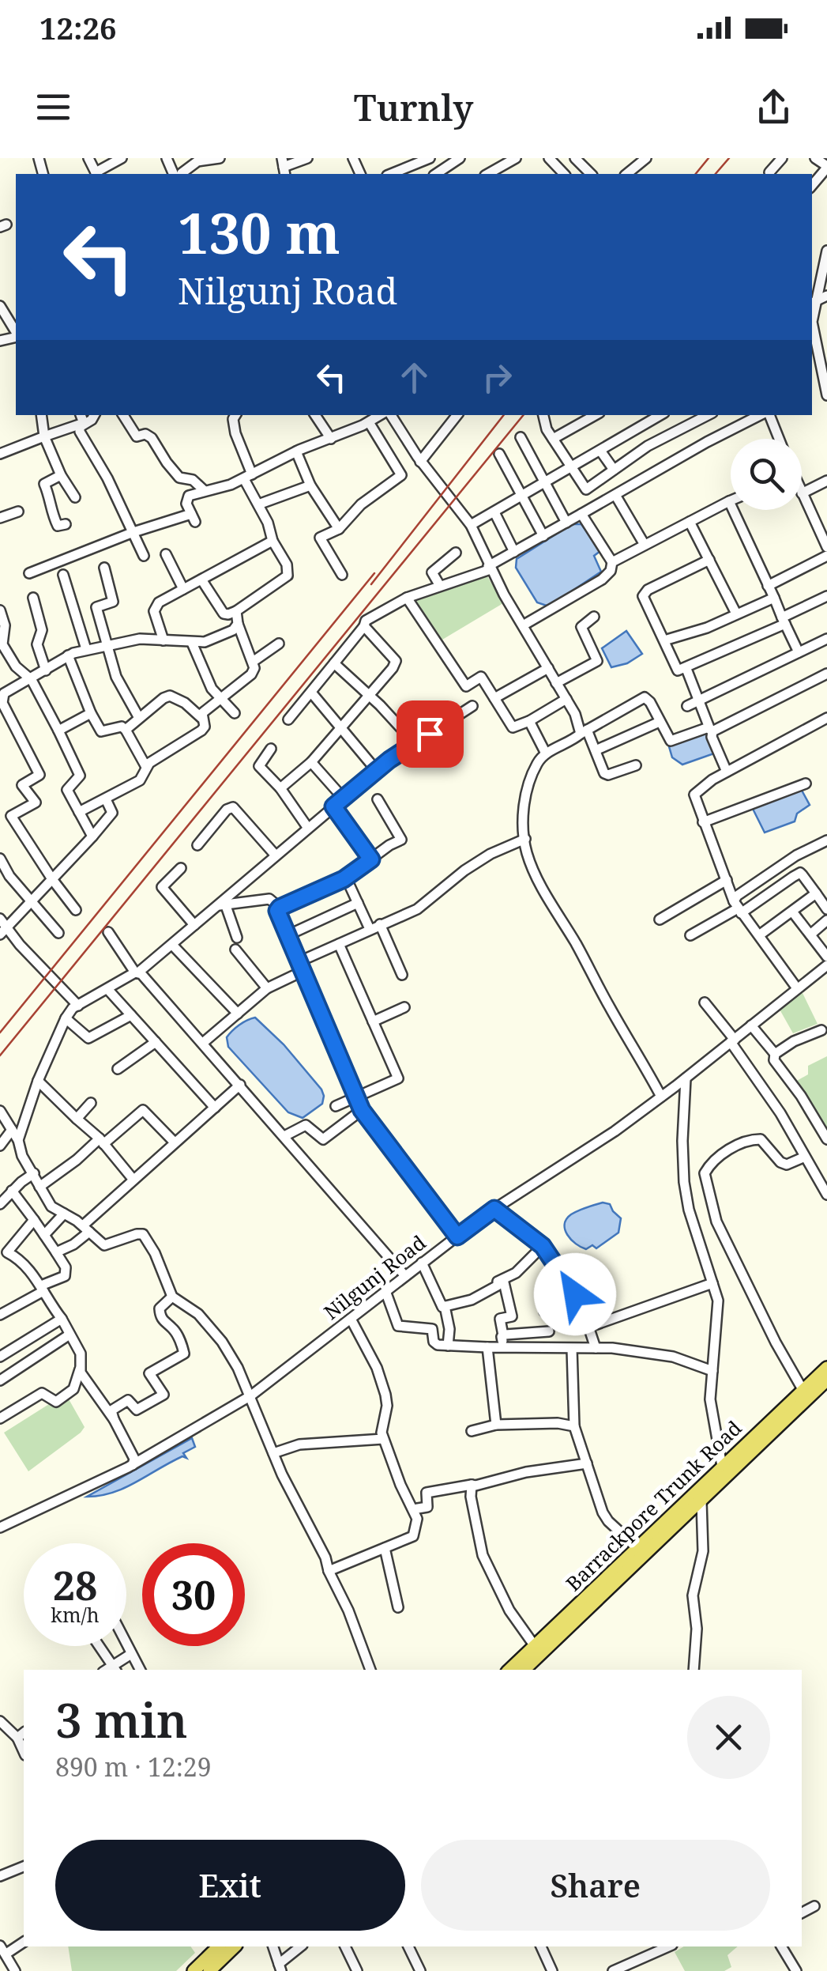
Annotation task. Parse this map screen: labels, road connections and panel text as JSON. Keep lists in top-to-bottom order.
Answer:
{
  "streets": {
    "main road": ["Barrackpore Trunk Road"],
    "street": ["Nilgunj Road"]
  },
  "page": {
    "status": "12:26",
    "header": "Turnly",
    "turn": ["130 m", "Nilgunj Road"],
    "speed": "28 km/h",
    "limit": "30",
    "heading": ["3 min", "890 m · 12:29"],
    "buttons": ["Exit", "Share"]
  }
}
